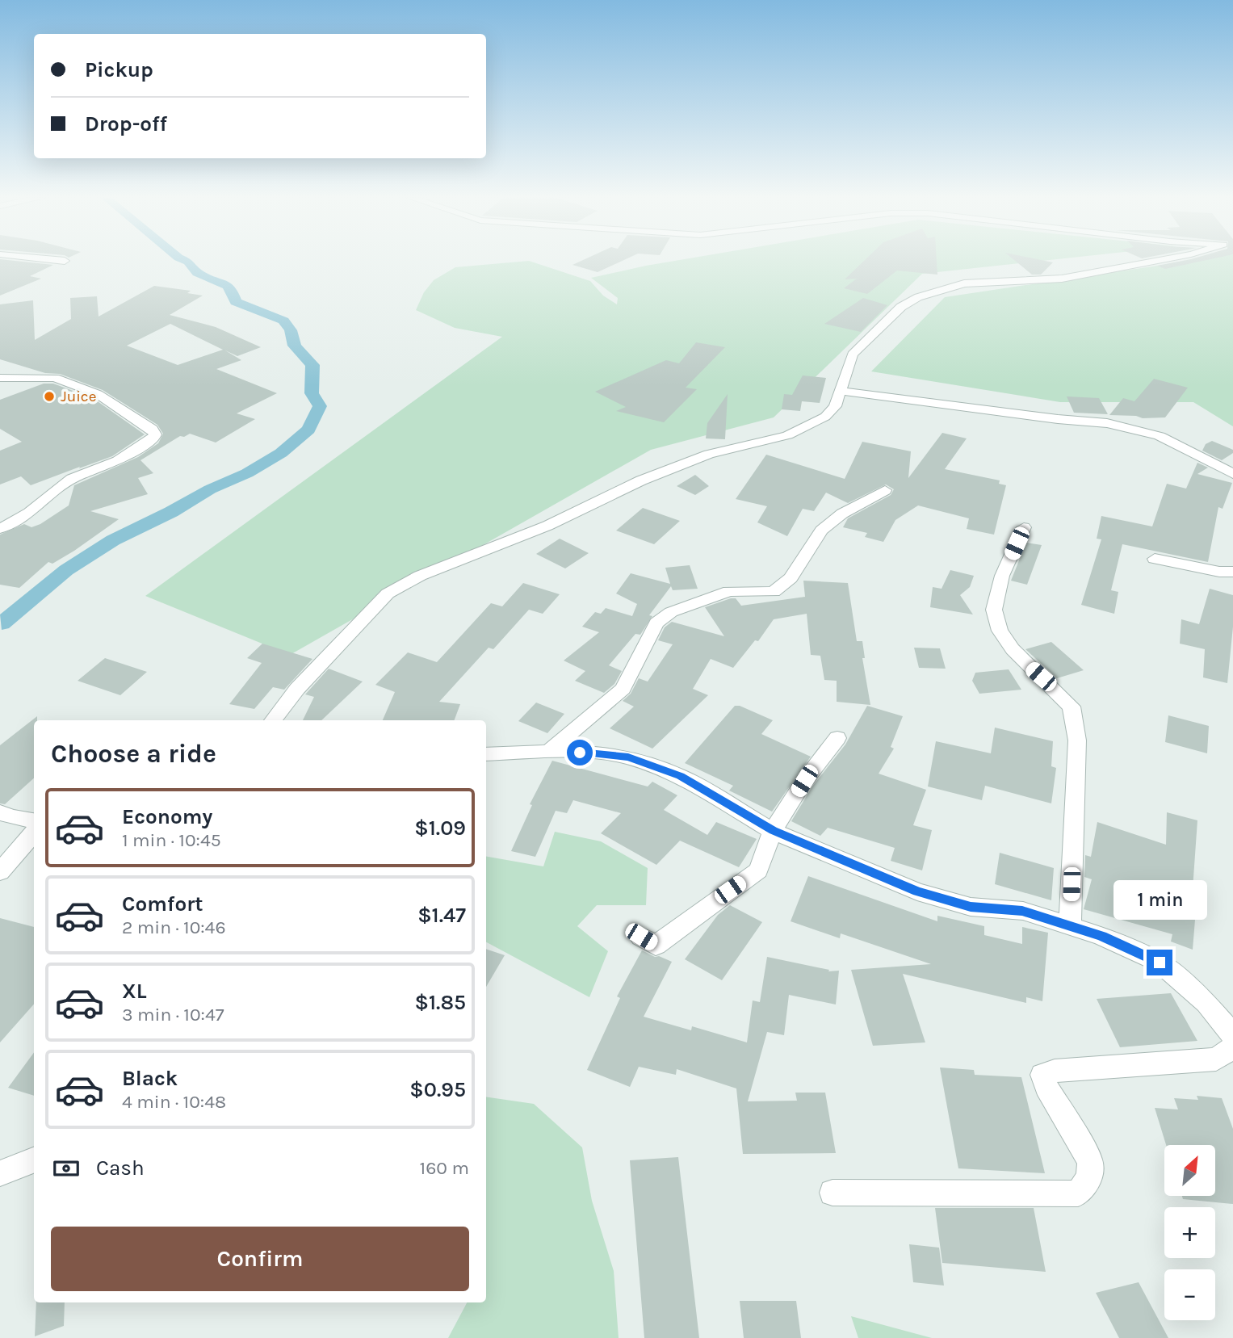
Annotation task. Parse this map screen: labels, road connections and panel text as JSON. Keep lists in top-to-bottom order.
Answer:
{
  "places": ["Juice"],
  "north": "top right",
  "page": {
    "banner": ["Pickup", "Drop-off"],
    "heading": "Choose a ride",
    "list": [
      {
        "name": "Economy",
        "note": "1 min · 10:45",
        "value": "$1.09"
      },
      {
        "name": "Comfort",
        "note": "2 min · 10:46",
        "value": "$1.47"
      },
      {
        "name": "XL",
        "note": "3 min · 10:47",
        "value": "$1.85"
      },
      {
        "name": "Black",
        "note": "4 min · 10:48",
        "value": "$0.95"
      }
    ],
    "bubble": "1 min",
    "pay": ["Cash", "160 m"],
    "map_buttons": ["+", "−"],
    "buttons": "Confirm"
  }
}
